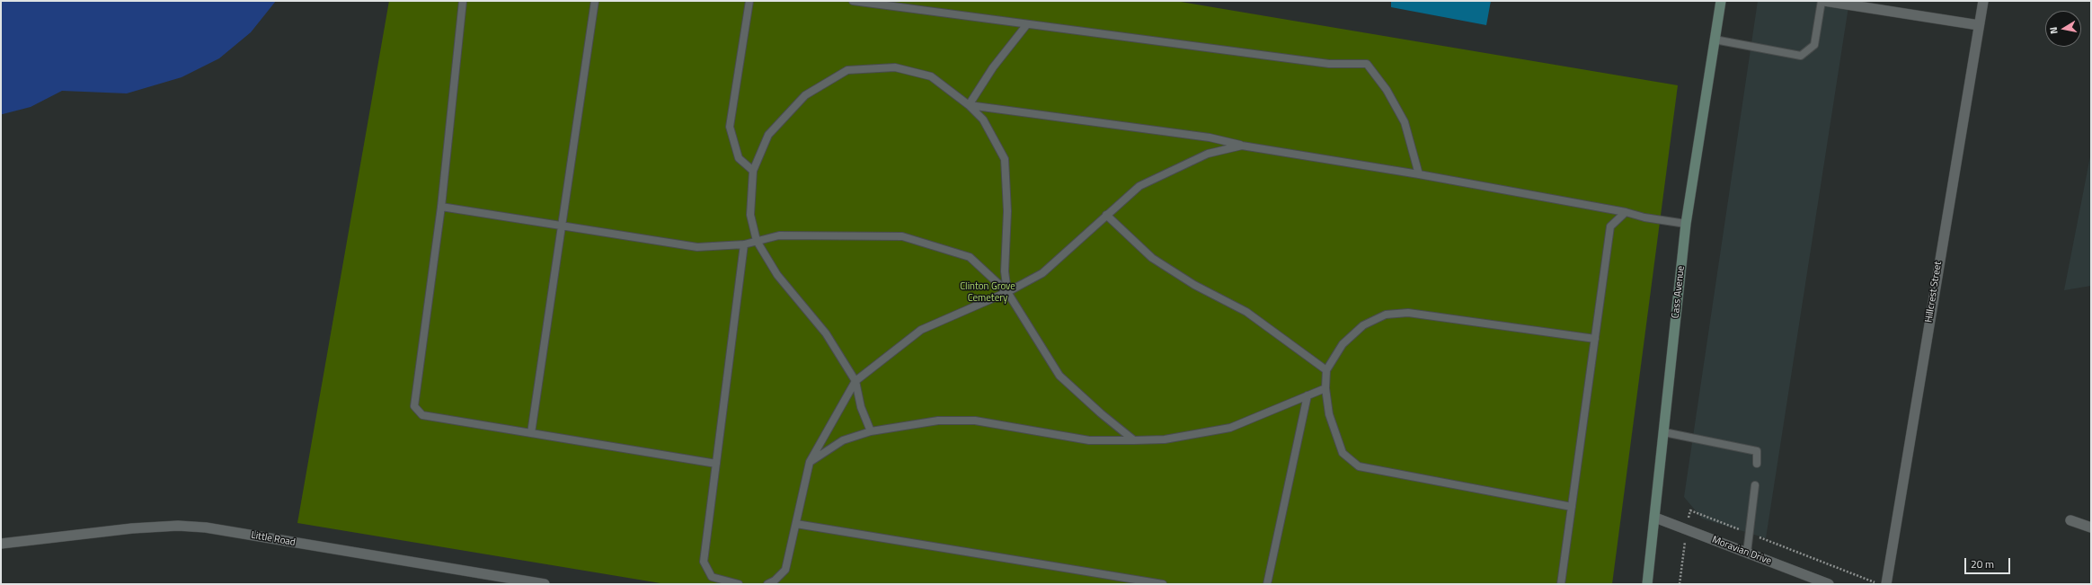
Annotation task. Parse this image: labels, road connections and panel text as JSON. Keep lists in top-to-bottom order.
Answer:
{
  "streets": {
    "main road": ["Cass Avenue"],
    "street": ["Hillcrest Street", "Little Road", "Moravian Drive"]
  },
  "crossings": [
    ["Cass Avenue", "Moravian Drive"]
  ],
  "parks": ["Clinton Grove Cemetery"],
  "scale_bar": "20 m",
  "north": "left"
}
